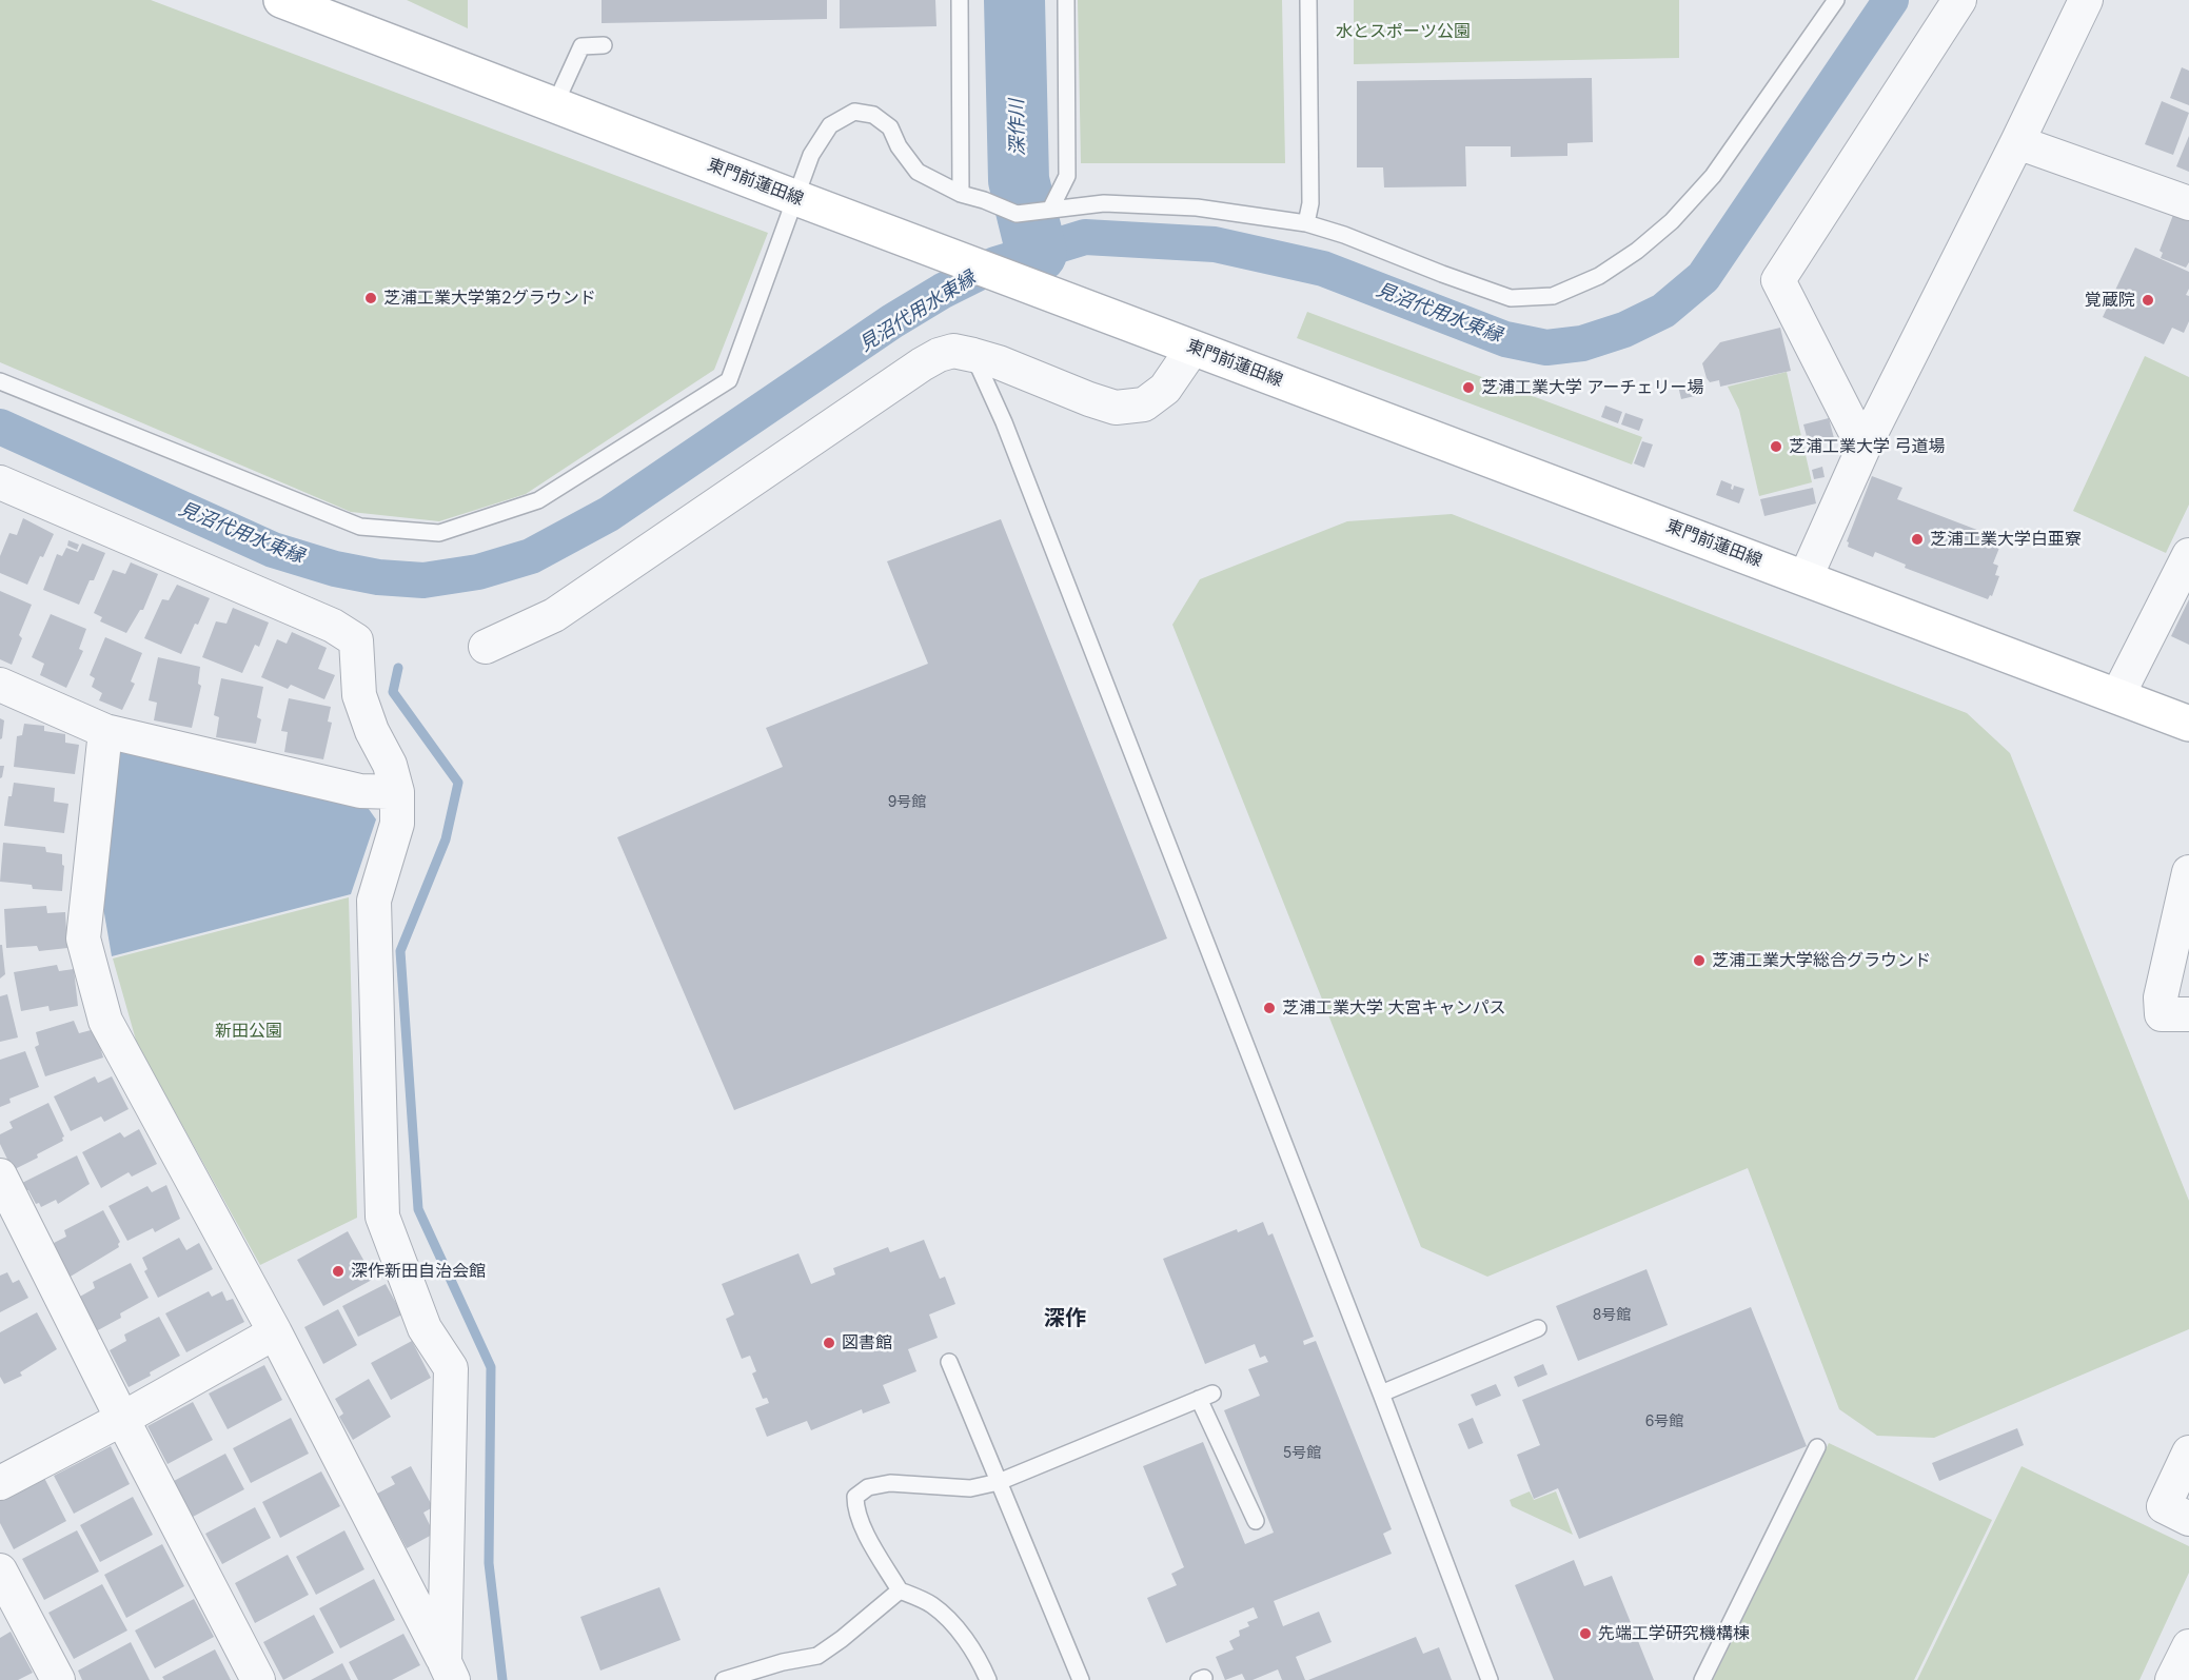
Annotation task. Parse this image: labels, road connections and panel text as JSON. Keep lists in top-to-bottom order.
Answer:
{
  "streets": {
    "main road": ["東門前蓮田線"]
  },
  "districts": ["深作"],
  "water": ["深作川", "見沼代用水東縁"],
  "parks": ["水とスポーツ公園", "新田公園"],
  "places": [
    "芝浦工業大学第2グラウンド",
    "覚蔵院",
    "芝浦工業大学 アーチェリー場",
    "芝浦工業大学 弓道場",
    "芝浦工業大学白亜寮",
    "芝浦工業大学総合グラウンド",
    "芝浦工業大学 大宮キャンパス",
    "深作新田自治会館",
    "図書館",
    "先端工学研究機構棟"
  ],
  "house_numbers": [
    "9号館",
    "8号館",
    "6号館",
    "5号館"
  ]
}
